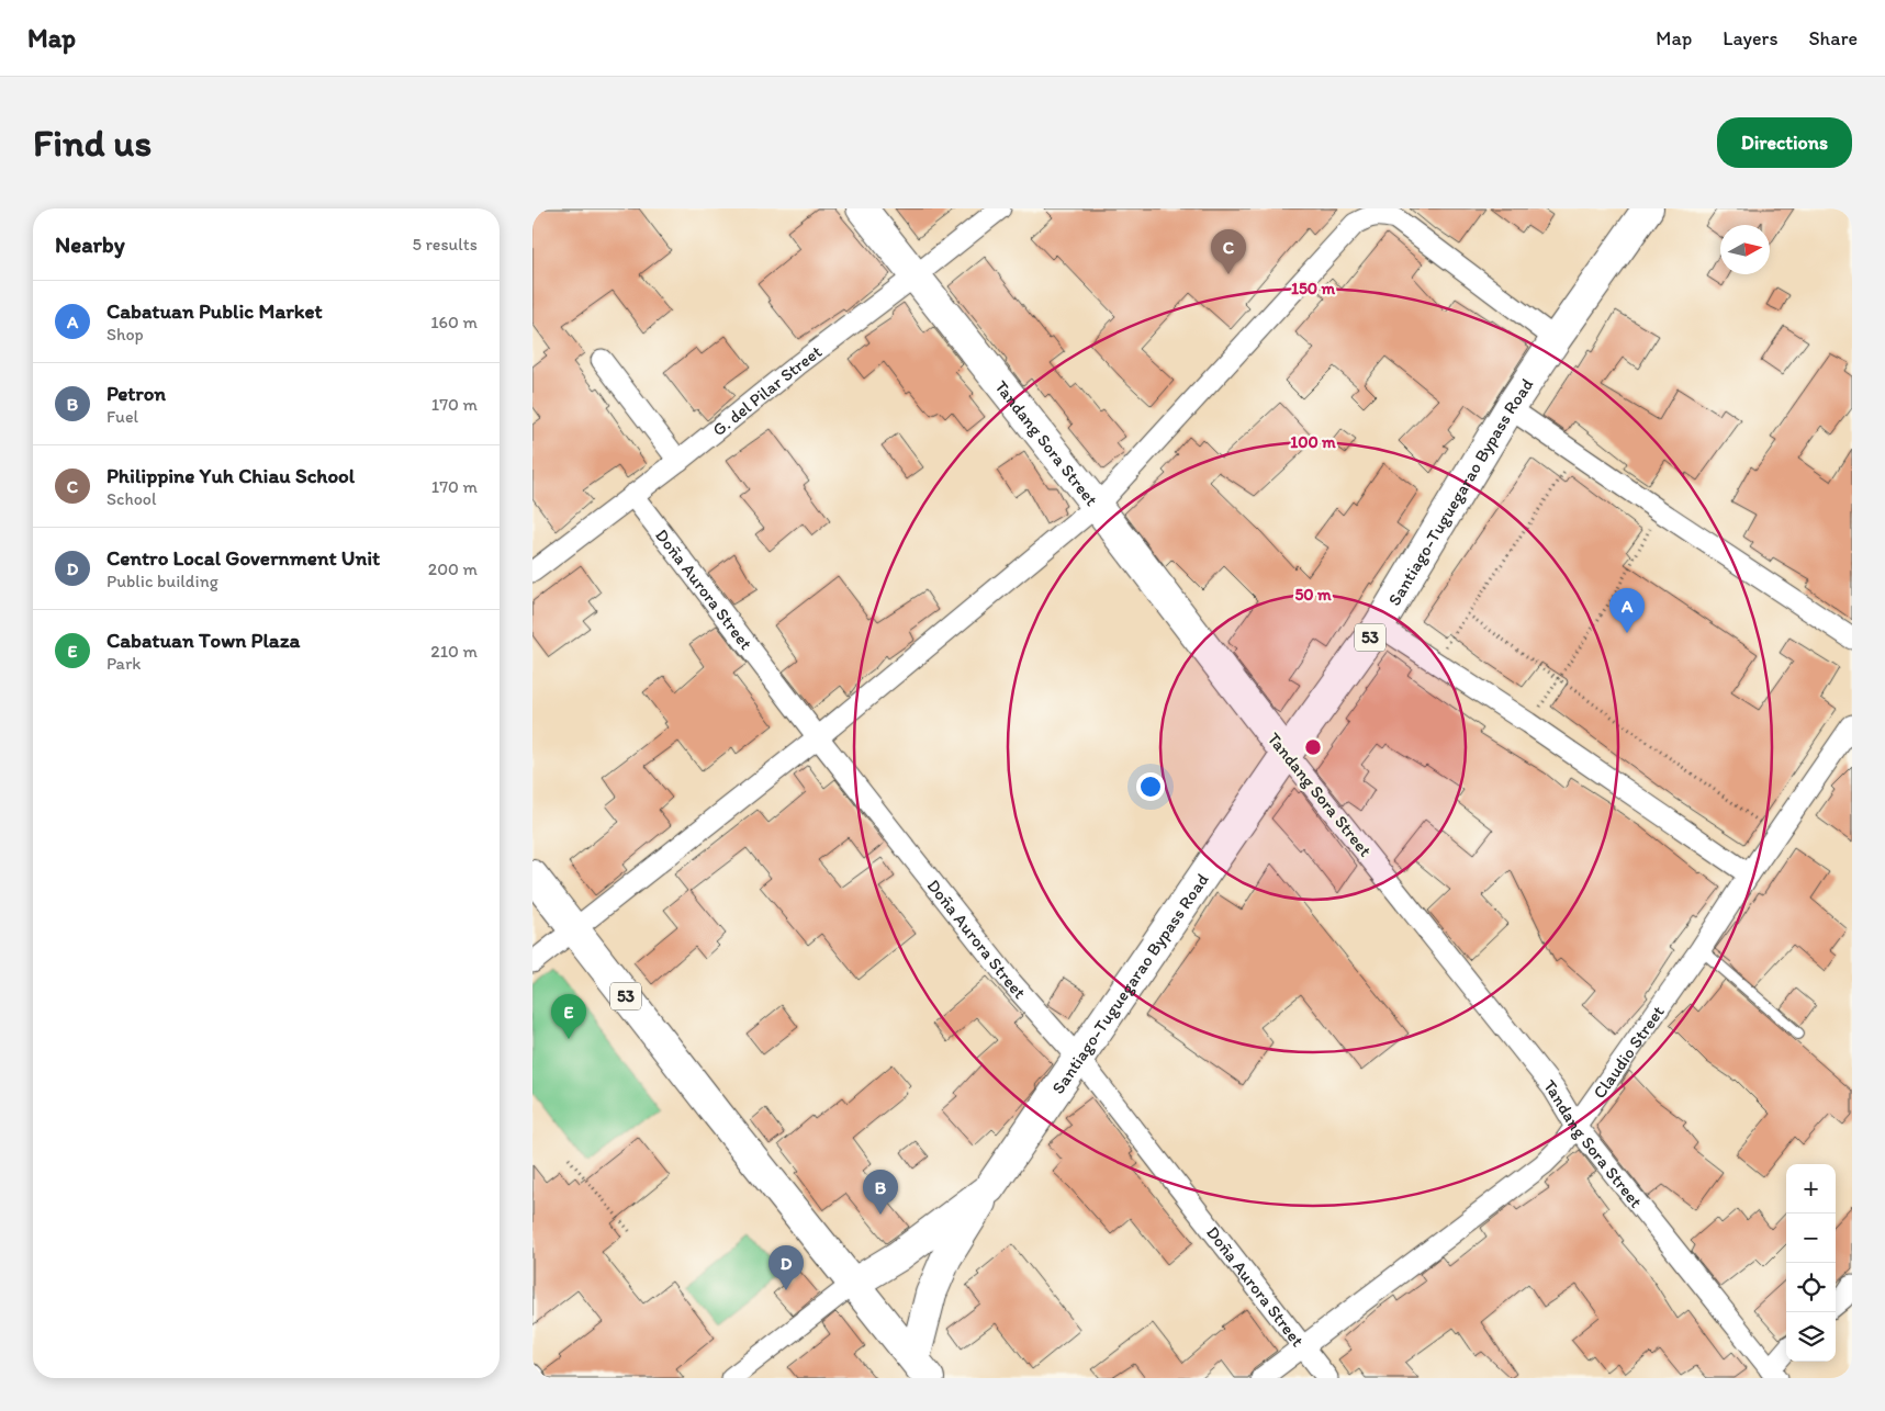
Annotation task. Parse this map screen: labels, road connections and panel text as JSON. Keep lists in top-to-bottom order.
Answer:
{
  "streets": {
    "main road": ["Tandang Sora Street", "Santiago-Tuguegarao Bypass Road", "53"],
    "street": ["G. del Pilar Street", "Doña Aurora Street", "Claudio Street"]
  },
  "crossings": [
    ["G. del Pilar Street", "Tandang Sora Street"],
    ["G. del Pilar Street", "Doña Aurora Street"],
    ["Tandang Sora Street", "Santiago-Tuguegarao Bypass Road"],
    ["Tandang Sora Street", "Claudio Street"],
    ["Santiago-Tuguegarao Bypass Road", "Doña Aurora Street"],
    ["Santiago-Tuguegarao Bypass Road", "53"],
    ["Doña Aurora Street", "Claudio Street"]
  ],
  "north": "right",
  "page": {
    "header": "Map",
    "nav": ["Map", "Layers", "Share"],
    "buttons": "Directions",
    "title": "Find us",
    "heading": ["Nearby", "5 results"],
    "pins": [
      "C",
      "A",
      "E",
      "B",
      "D"
    ],
    "list": [
      {
        "mark": "A",
        "name": "Cabatuan Public Market",
        "note": "Shop",
        "value": "160 m"
      },
      {
        "mark": "B",
        "name": "Petron",
        "note": "Fuel",
        "value": "170 m"
      },
      {
        "mark": "C",
        "name": "Philippine Yuh Chiau School",
        "note": "School",
        "value": "170 m"
      },
      {
        "mark": "D",
        "name": "Centro Local Government Unit",
        "note": "Public building",
        "value": "200 m"
      },
      {
        "mark": "E",
        "name": "Cabatuan Town Plaza",
        "note": "Park",
        "value": "210 m"
      }
    ],
    "map_buttons": ["+", "−"]
  },
  "rings": ["150 m", "100 m", "50 m"]
}
